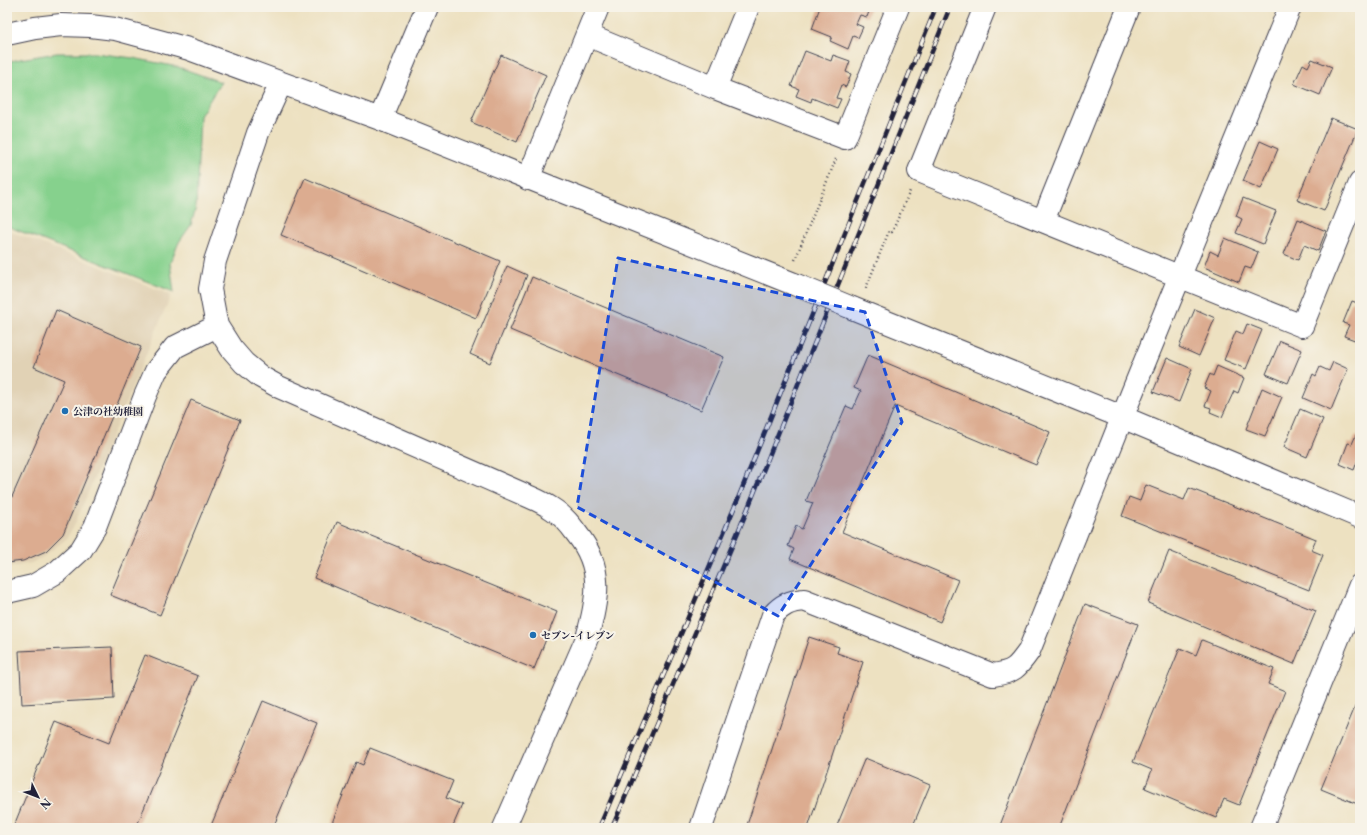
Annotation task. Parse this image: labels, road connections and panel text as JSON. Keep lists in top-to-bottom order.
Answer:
{
  "places": ["公津の社幼稚園", "セブン-イレブン"],
  "north": "bottom right"
}
